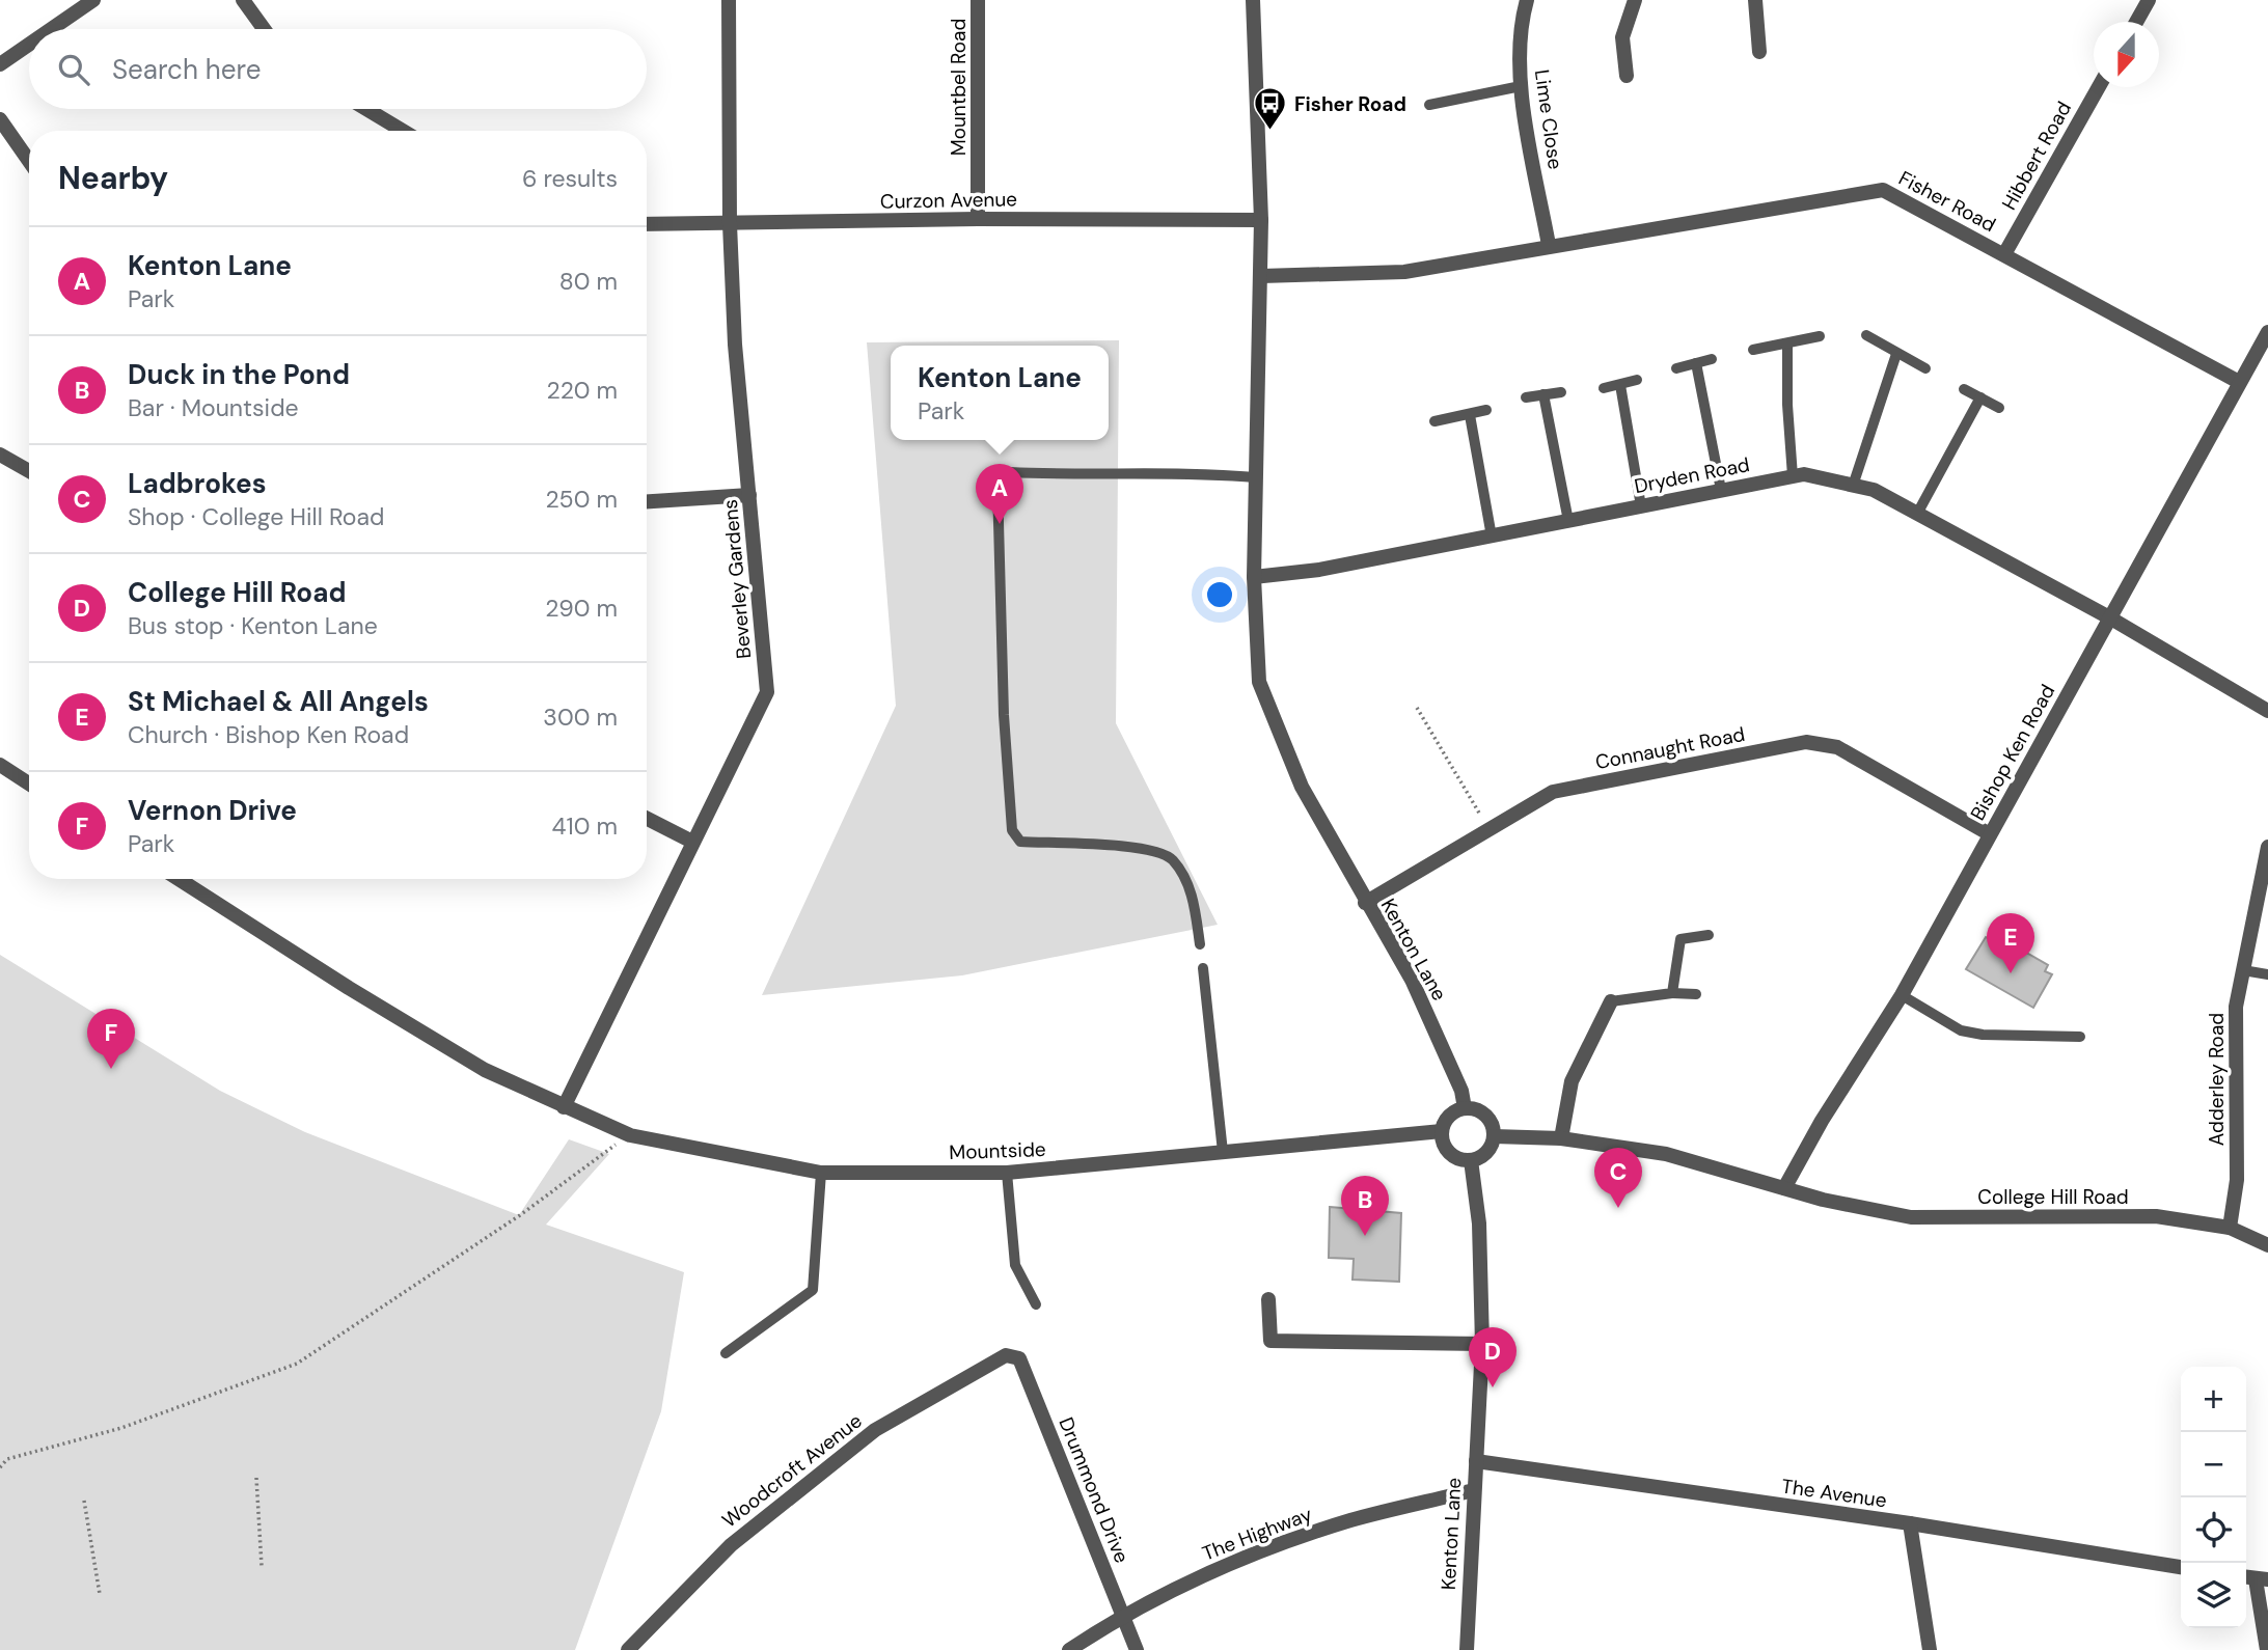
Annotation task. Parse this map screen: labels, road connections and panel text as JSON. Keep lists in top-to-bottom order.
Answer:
{
  "streets": {
    "street": [
      "Mountbel Road",
      "Lime Close",
      "Hibbert Road",
      "Curzon Avenue",
      "Fisher Road",
      "Dryden Road",
      "Beverley Gardens",
      "Connaught Road",
      "Bishop Ken Road",
      "Kenton Lane",
      "Adderley Road",
      "Mountside",
      "College Hill Road",
      "Woodcroft Avenue",
      "Drummond Drive",
      "The Avenue",
      "The Highway"
    ]
  },
  "crossings": [
    ["Mountbel Road", "Curzon Avenue"],
    ["Lime Close", "Fisher Road"],
    ["Hibbert Road", "Fisher Road"],
    ["Curzon Avenue", "Beverley Gardens"],
    ["Curzon Avenue", "Kenton Lane"],
    ["Fisher Road", "Bishop Ken Road"],
    ["Fisher Road", "Kenton Lane"],
    ["Dryden Road", "Bishop Ken Road"],
    ["Dryden Road", "Kenton Lane"],
    ["Beverley Gardens", "Mountside"],
    ["Connaught Road", "Bishop Ken Road"],
    ["Connaught Road", "Kenton Lane"],
    ["Bishop Ken Road", "College Hill Road"],
    ["Kenton Lane", "Mountside"],
    ["Kenton Lane", "College Hill Road"],
    ["Kenton Lane", "The Avenue"],
    ["Kenton Lane", "The Highway"],
    ["Adderley Road", "College Hill Road"],
    ["Mountside", "College Hill Road"],
    ["Woodcroft Avenue", "Drummond Drive"],
    ["Drummond Drive", "The Highway"]
  ],
  "places": {
    "bus stop": ["Fisher Road"]
  },
  "north": "bottom",
  "page": {
    "search": "Search here",
    "heading": ["Nearby", "6 results"],
    "list": [
      {
        "mark": "A",
        "name": "Kenton Lane",
        "note": "Park",
        "value": "80 m"
      },
      {
        "mark": "B",
        "name": "Duck in the Pond",
        "note": "Bar · Mountside",
        "value": "220 m"
      },
      {
        "mark": "C",
        "name": "Ladbrokes",
        "note": "Shop · College Hill Road",
        "value": "250 m"
      },
      {
        "mark": "D",
        "name": "College Hill Road",
        "note": "Bus stop · Kenton Lane",
        "value": "290 m"
      },
      {
        "mark": "E",
        "name": "St Michael & All Angels",
        "note": "Church · Bishop Ken Road",
        "value": "300 m"
      },
      {
        "mark": "F",
        "name": "Vernon Drive",
        "note": "Park",
        "value": "410 m"
      }
    ],
    "popup": ["Kenton Lane", "Park"],
    "pins": [
      "A",
      "E",
      "F",
      "C",
      "B",
      "D"
    ],
    "map_buttons": ["+", "−"]
  }
}
